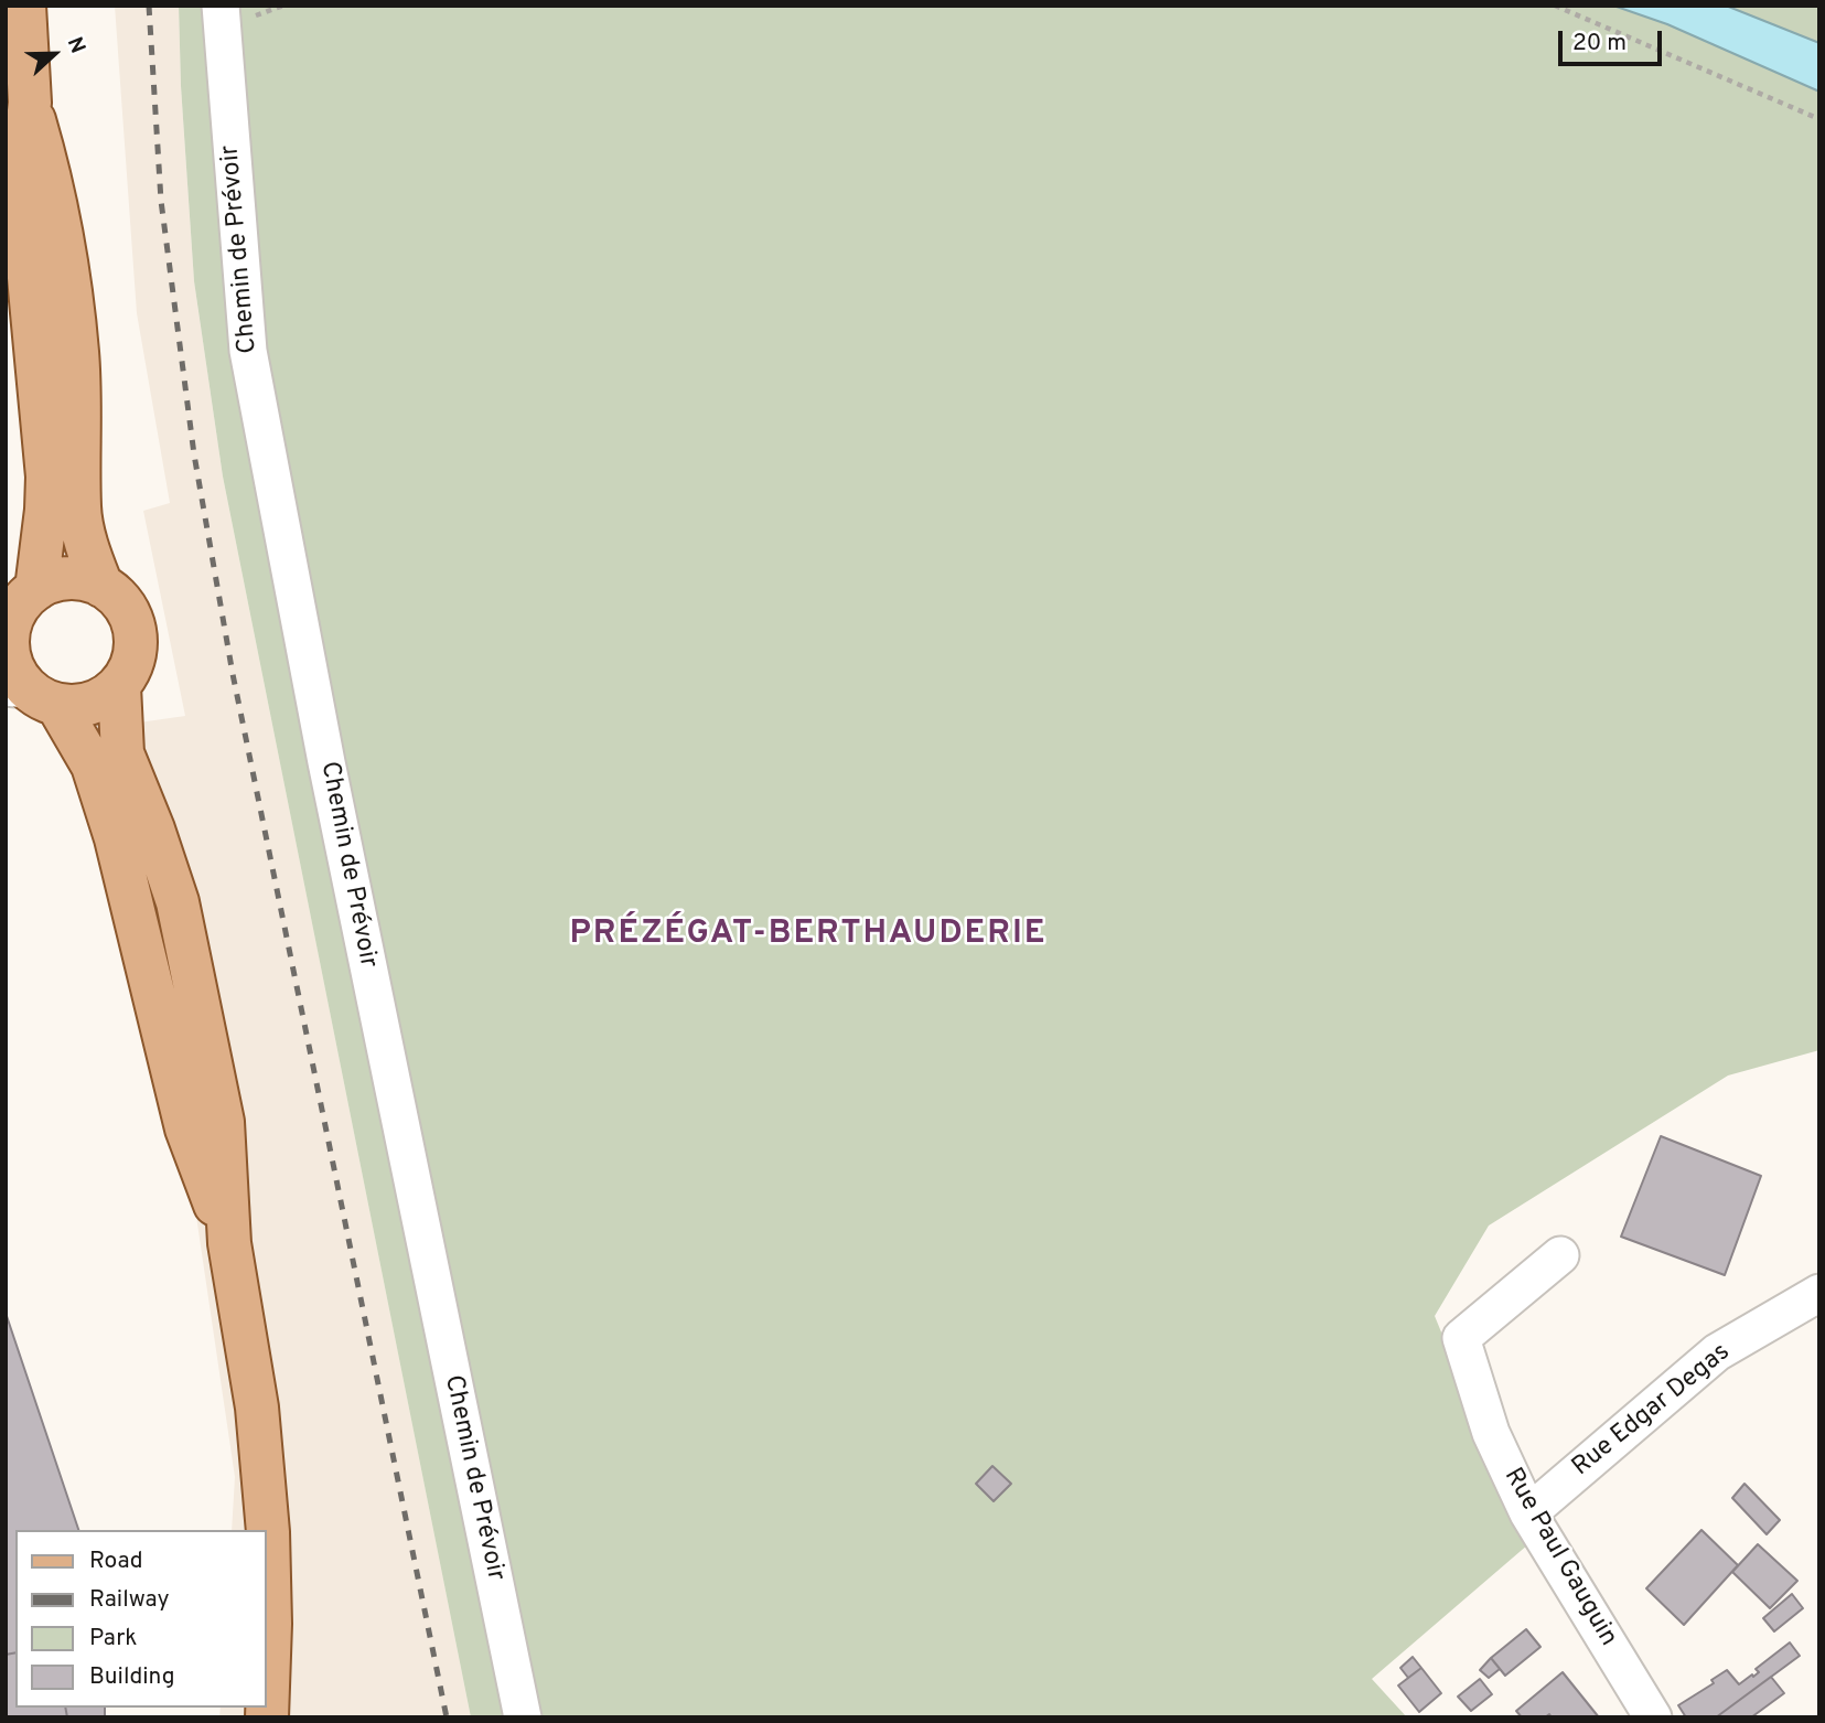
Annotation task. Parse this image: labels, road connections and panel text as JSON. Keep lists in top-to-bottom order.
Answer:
{
  "streets": {
    "street": ["Chemin de Prévoir", "Rue Edgar Degas", "Rue Paul Gauguin"]
  },
  "crossings": [
    ["Rue Edgar Degas", "Rue Paul Gauguin"]
  ],
  "districts": ["PRÉZÉGAT-BERTHAUDERIE"],
  "legend": [
    "Road",
    "Railway",
    "Park",
    "Building"
  ],
  "scale_bar": "20 m",
  "north": "right"
}
